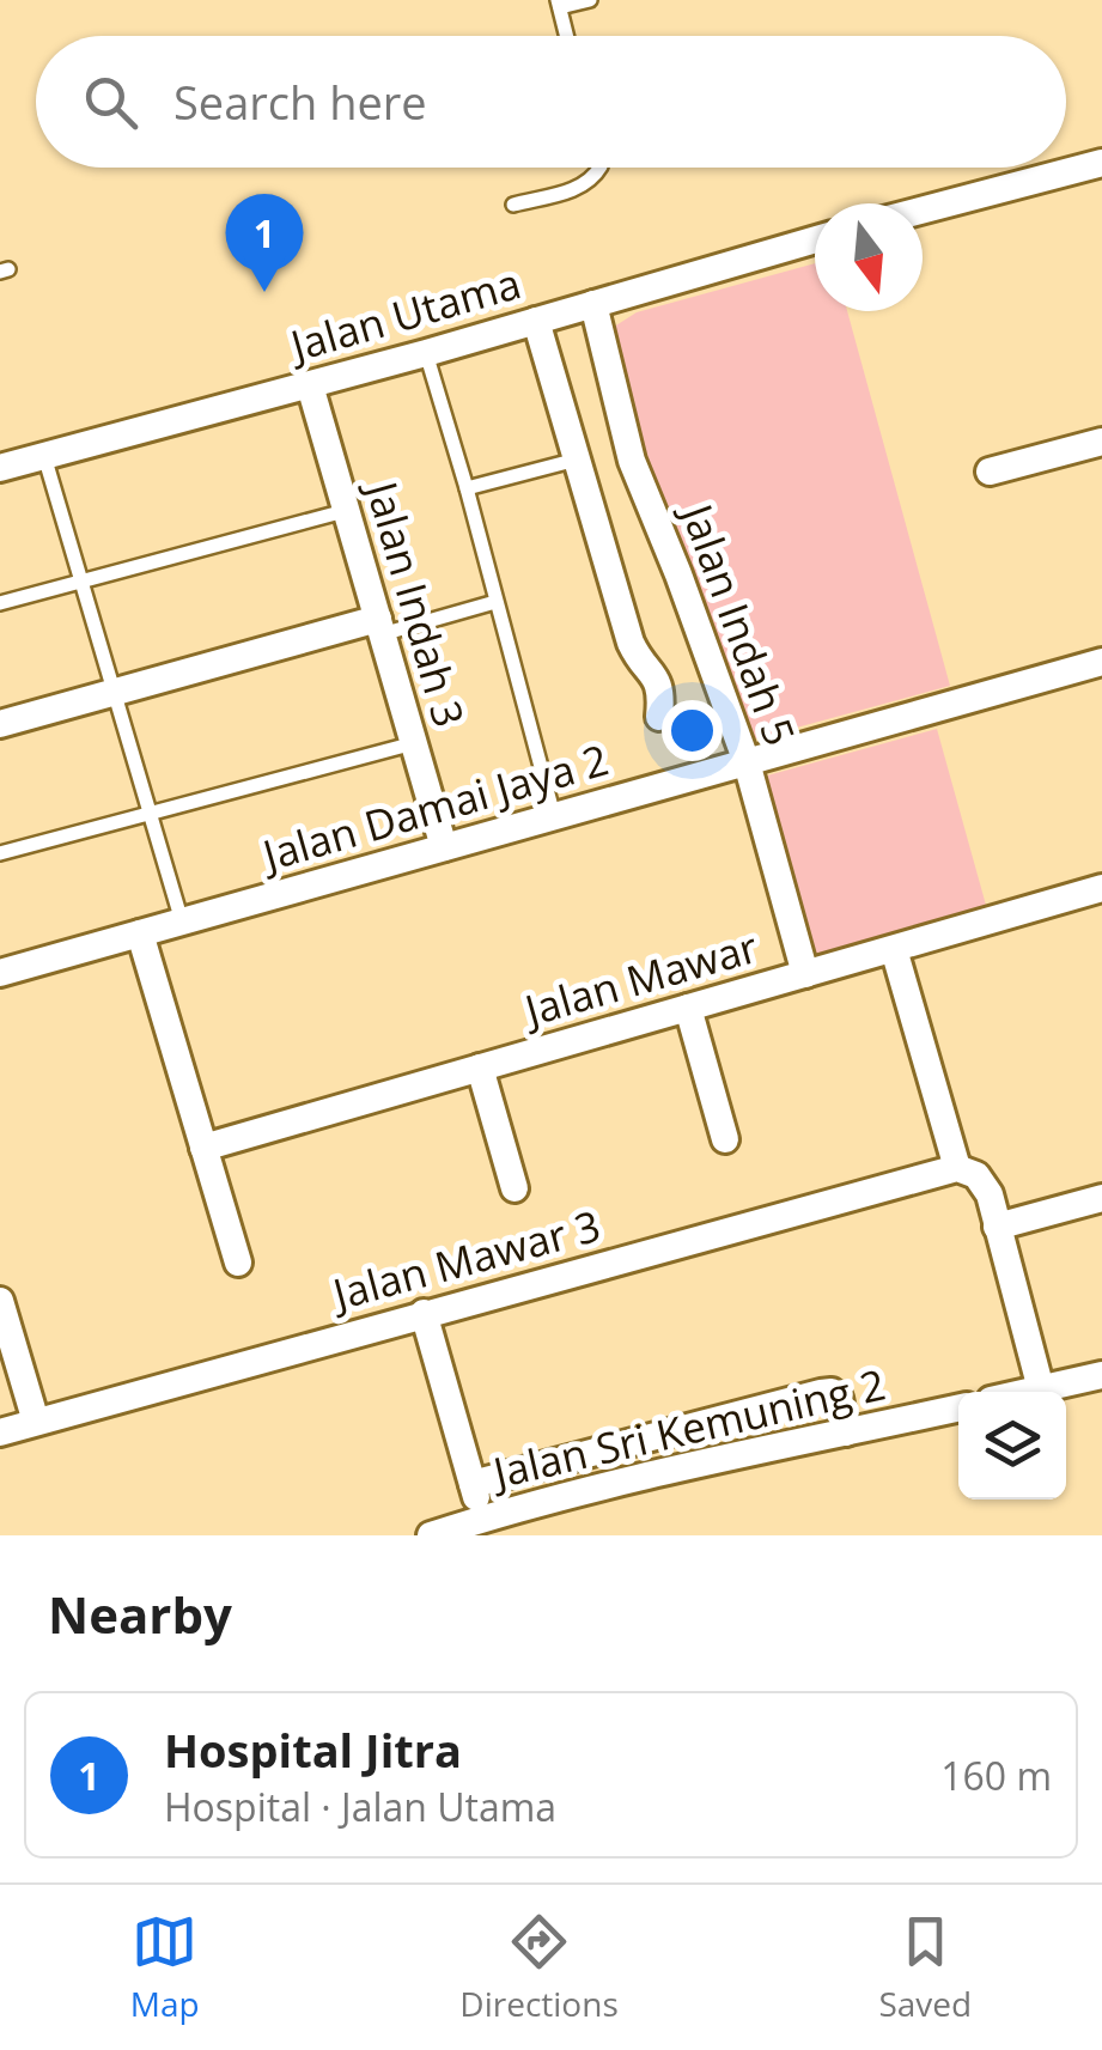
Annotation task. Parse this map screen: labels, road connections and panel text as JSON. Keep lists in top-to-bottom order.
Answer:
{
  "streets": {
    "street": [
      "Jalan Utama",
      "Jalan Indah 3",
      "Jalan Indah 5",
      "Jalan Damai Jaya 2",
      "Jalan Mawar",
      "Jalan Mawar 3",
      "Jalan Sri Kemuning 2"
    ]
  },
  "crossings": [
    ["Jalan Utama", "Jalan Indah 3"],
    ["Jalan Utama", "Jalan Indah 5"],
    ["Jalan Indah 3", "Jalan Damai Jaya 2"],
    ["Jalan Indah 5", "Jalan Damai Jaya 2"],
    ["Jalan Indah 5", "Jalan Mawar"]
  ],
  "north": "bottom",
  "page": {
    "search": "Search here",
    "pins": "1",
    "heading": "Nearby",
    "list": [
      {
        "mark": "1",
        "name": "Hospital Jitra",
        "note": "Hospital · Jalan Utama",
        "value": "160 m"
      }
    ],
    "nav": ["Map", "Directions", "Saved"]
  }
}
